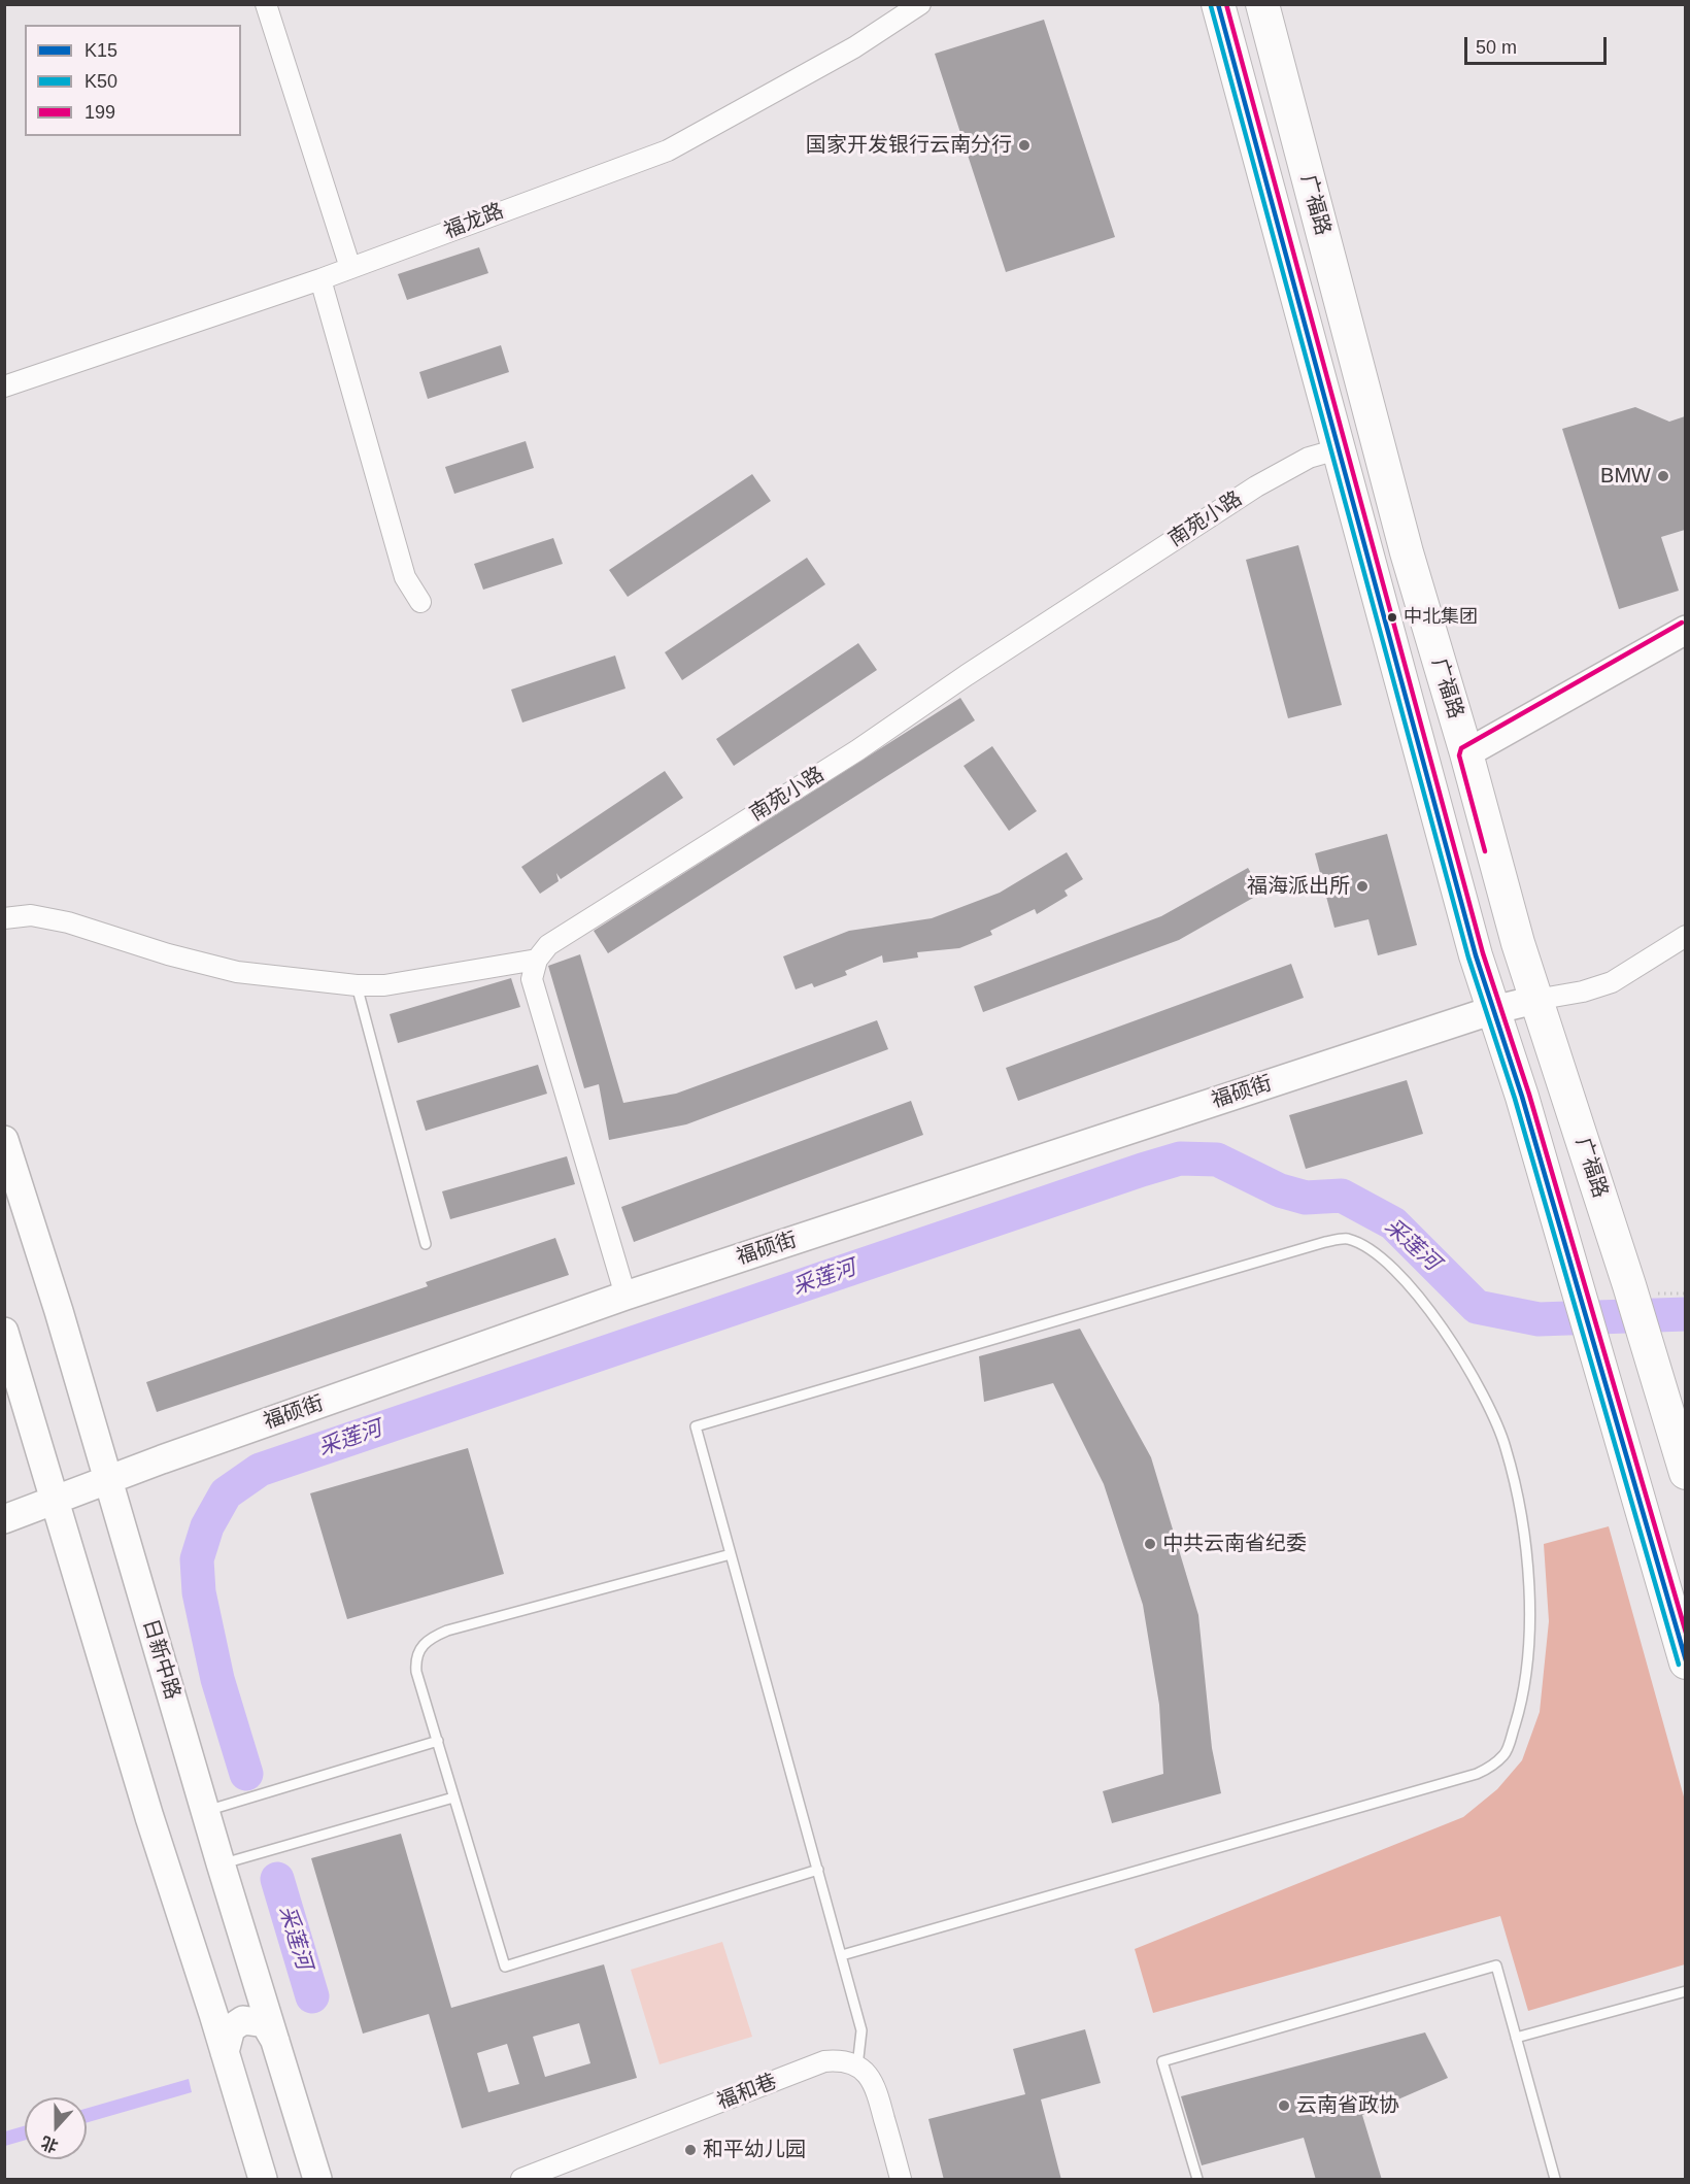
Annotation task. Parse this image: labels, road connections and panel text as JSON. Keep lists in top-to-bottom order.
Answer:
{
  "streets": {
    "main road": ["广福路", "福硕街", "日新中路"],
    "street": ["福龙路", "南苑小路", "福和巷"]
  },
  "crossings": [
    ["广福路", "南苑小路"],
    ["广福路", "福硕街"],
    ["福硕街", "日新中路"]
  ],
  "water": ["采莲河"],
  "places": [
    "国家开发银行云南分行",
    "BMW",
    "中北集团",
    "福海派出所",
    "中共云南省纪委",
    "云南省政协",
    "和平幼儿园"
  ],
  "lines": ["transit line K15", "transit line 199", "transit line K50"],
  "legend": ["K15", "K50", "199"],
  "scale_bar": "50 m",
  "north": "bottom"
}
